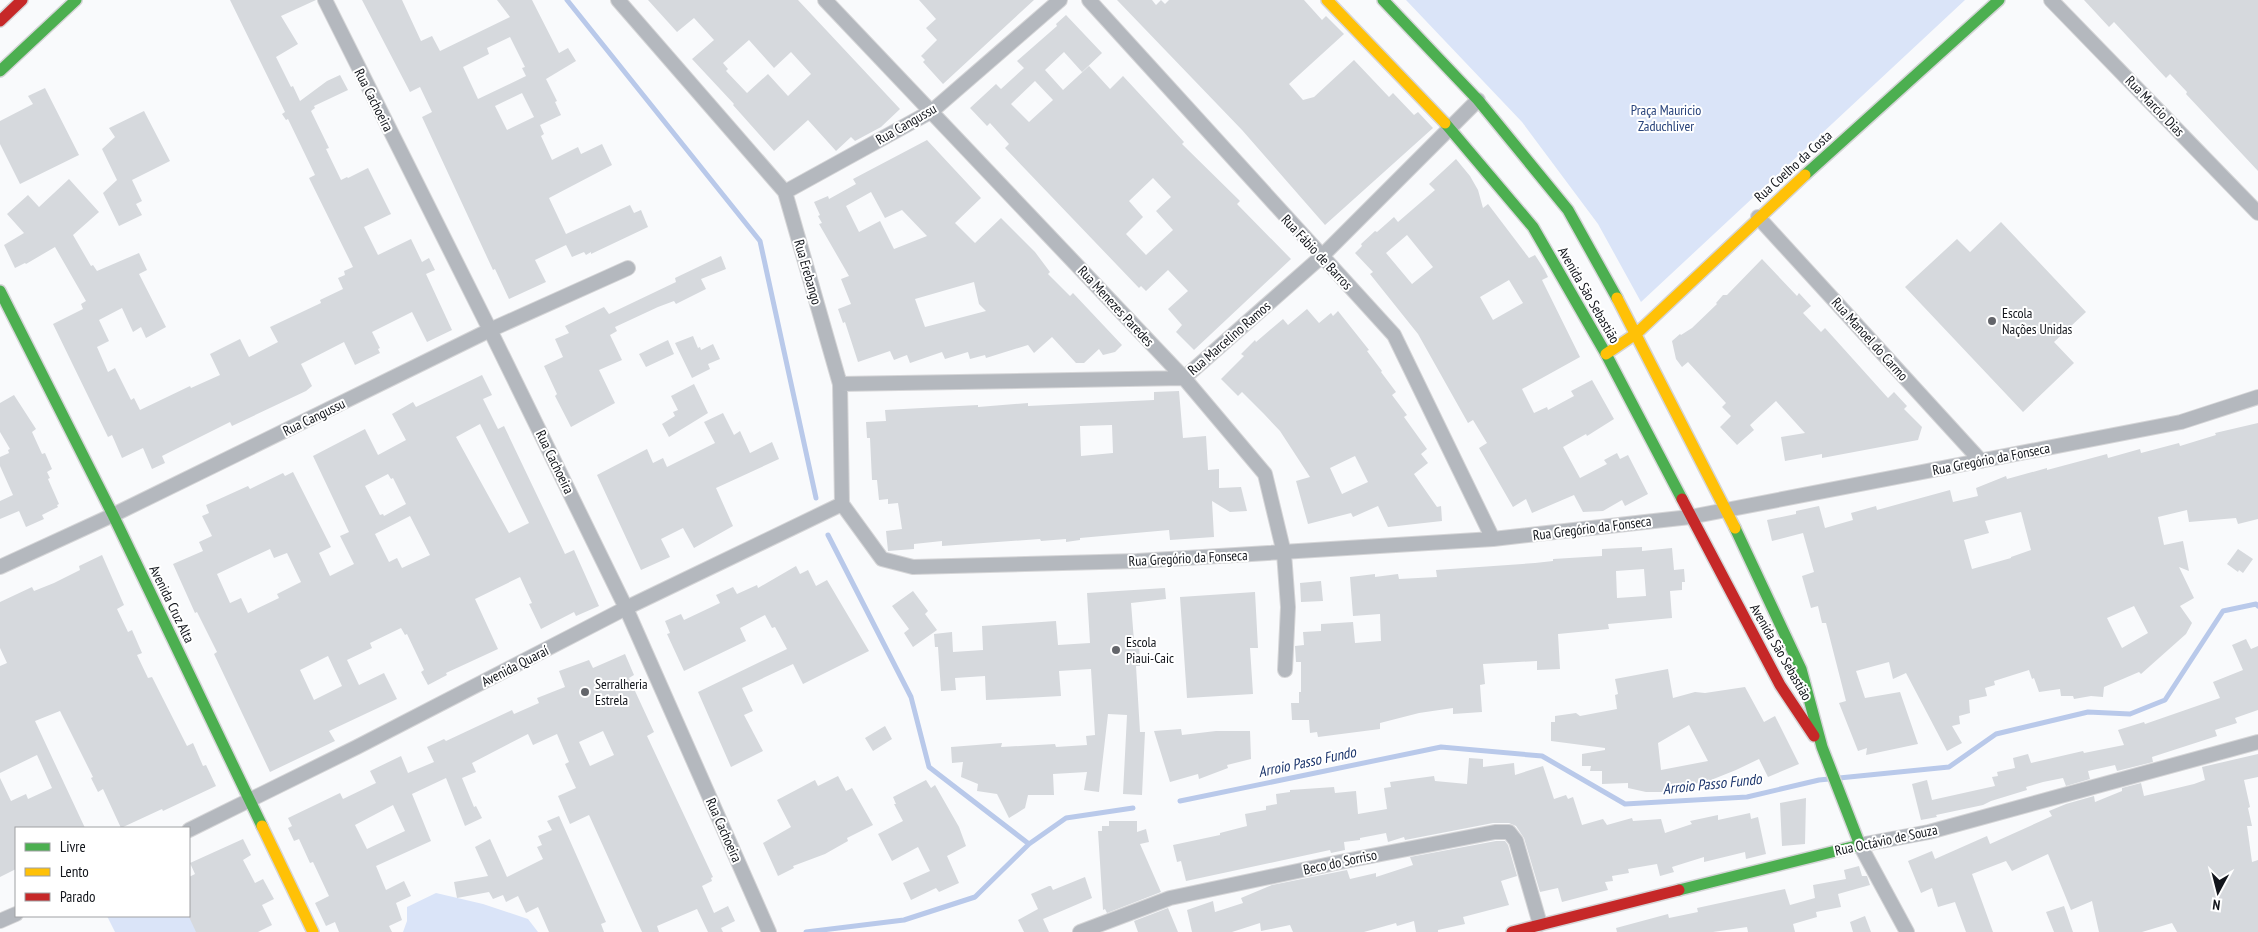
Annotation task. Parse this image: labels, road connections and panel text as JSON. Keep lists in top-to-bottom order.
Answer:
{
  "streets": {
    "street": [
      "Rua Cachoeira",
      "Rua Marcio Dias",
      "Rua Cangussu",
      "Rua Coelho da Costa",
      "Rua Fábio de Barros",
      "Rua Erebango",
      "Avenida São Sebastião",
      "Rua Menezes Paredes",
      "Rua Marcelino Ramos",
      "Rua Manoel do Carmo",
      "Rua Gregório da Fonseca",
      "Avenida Cruz Alta",
      "Avenida Quaraí",
      "Rua Octávio de Souza",
      "Beco do Sorriso"
    ]
  },
  "crossings": [
    ["Rua Cachoeira", "Rua Cangussu"],
    ["Rua Cachoeira", "Avenida Quaraí"],
    ["Rua Cangussu", "Rua Erebango"],
    ["Rua Cangussu", "Rua Menezes Paredes"],
    ["Rua Cangussu", "Avenida Cruz Alta"],
    ["Rua Coelho da Costa", "Avenida São Sebastião"],
    ["Rua Coelho da Costa", "Rua Manoel do Carmo"],
    ["Rua Fábio de Barros", "Rua Marcelino Ramos"],
    ["Rua Fábio de Barros", "Rua Gregório da Fonseca"],
    ["Rua Erebango", "Rua Marcelino Ramos"],
    ["Rua Erebango", "Rua Gregório da Fonseca"],
    ["Rua Erebango", "Avenida Quaraí"],
    ["Avenida São Sebastião", "Rua Marcelino Ramos"],
    ["Avenida São Sebastião", "Rua Gregório da Fonseca"],
    ["Rua Menezes Paredes", "Rua Marcelino Ramos"],
    ["Rua Menezes Paredes", "Rua Gregório da Fonseca"],
    ["Rua Manoel do Carmo", "Rua Gregório da Fonseca"],
    ["Rua Gregório da Fonseca", "Avenida Quaraí"],
    ["Avenida Cruz Alta", "Avenida Quaraí"],
    ["Rua Octávio de Souza", "Beco do Sorriso"]
  ],
  "water": ["Arroio Passo Fundo"],
  "parks": ["Praça Mauricio Zaduchliver"],
  "places": ["Escola Nações Unidas", "Escola Piaui-Caic", "Serralheria Estrela"],
  "legend": ["Livre", "Lento", "Parado"],
  "north": "bottom"
}
